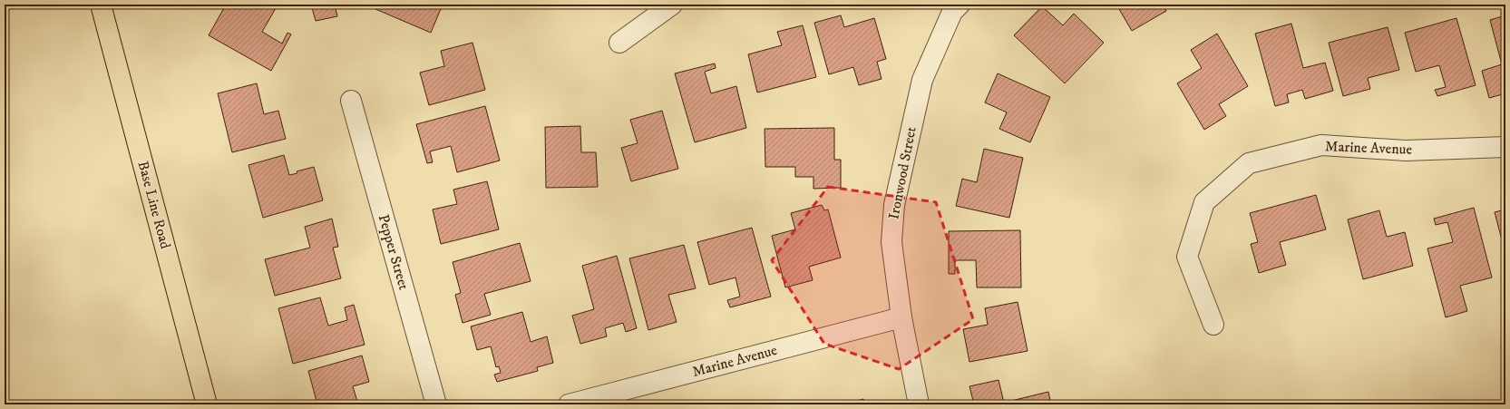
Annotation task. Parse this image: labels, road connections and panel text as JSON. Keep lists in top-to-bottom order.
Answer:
{
  "streets": {
    "main road": ["Base Line Road"],
    "street": ["Marine Avenue", "Ironwood Street", "Pepper Street"]
  },
  "crossings": [
    ["Marine Avenue", "Ironwood Street"]
  ]
}
